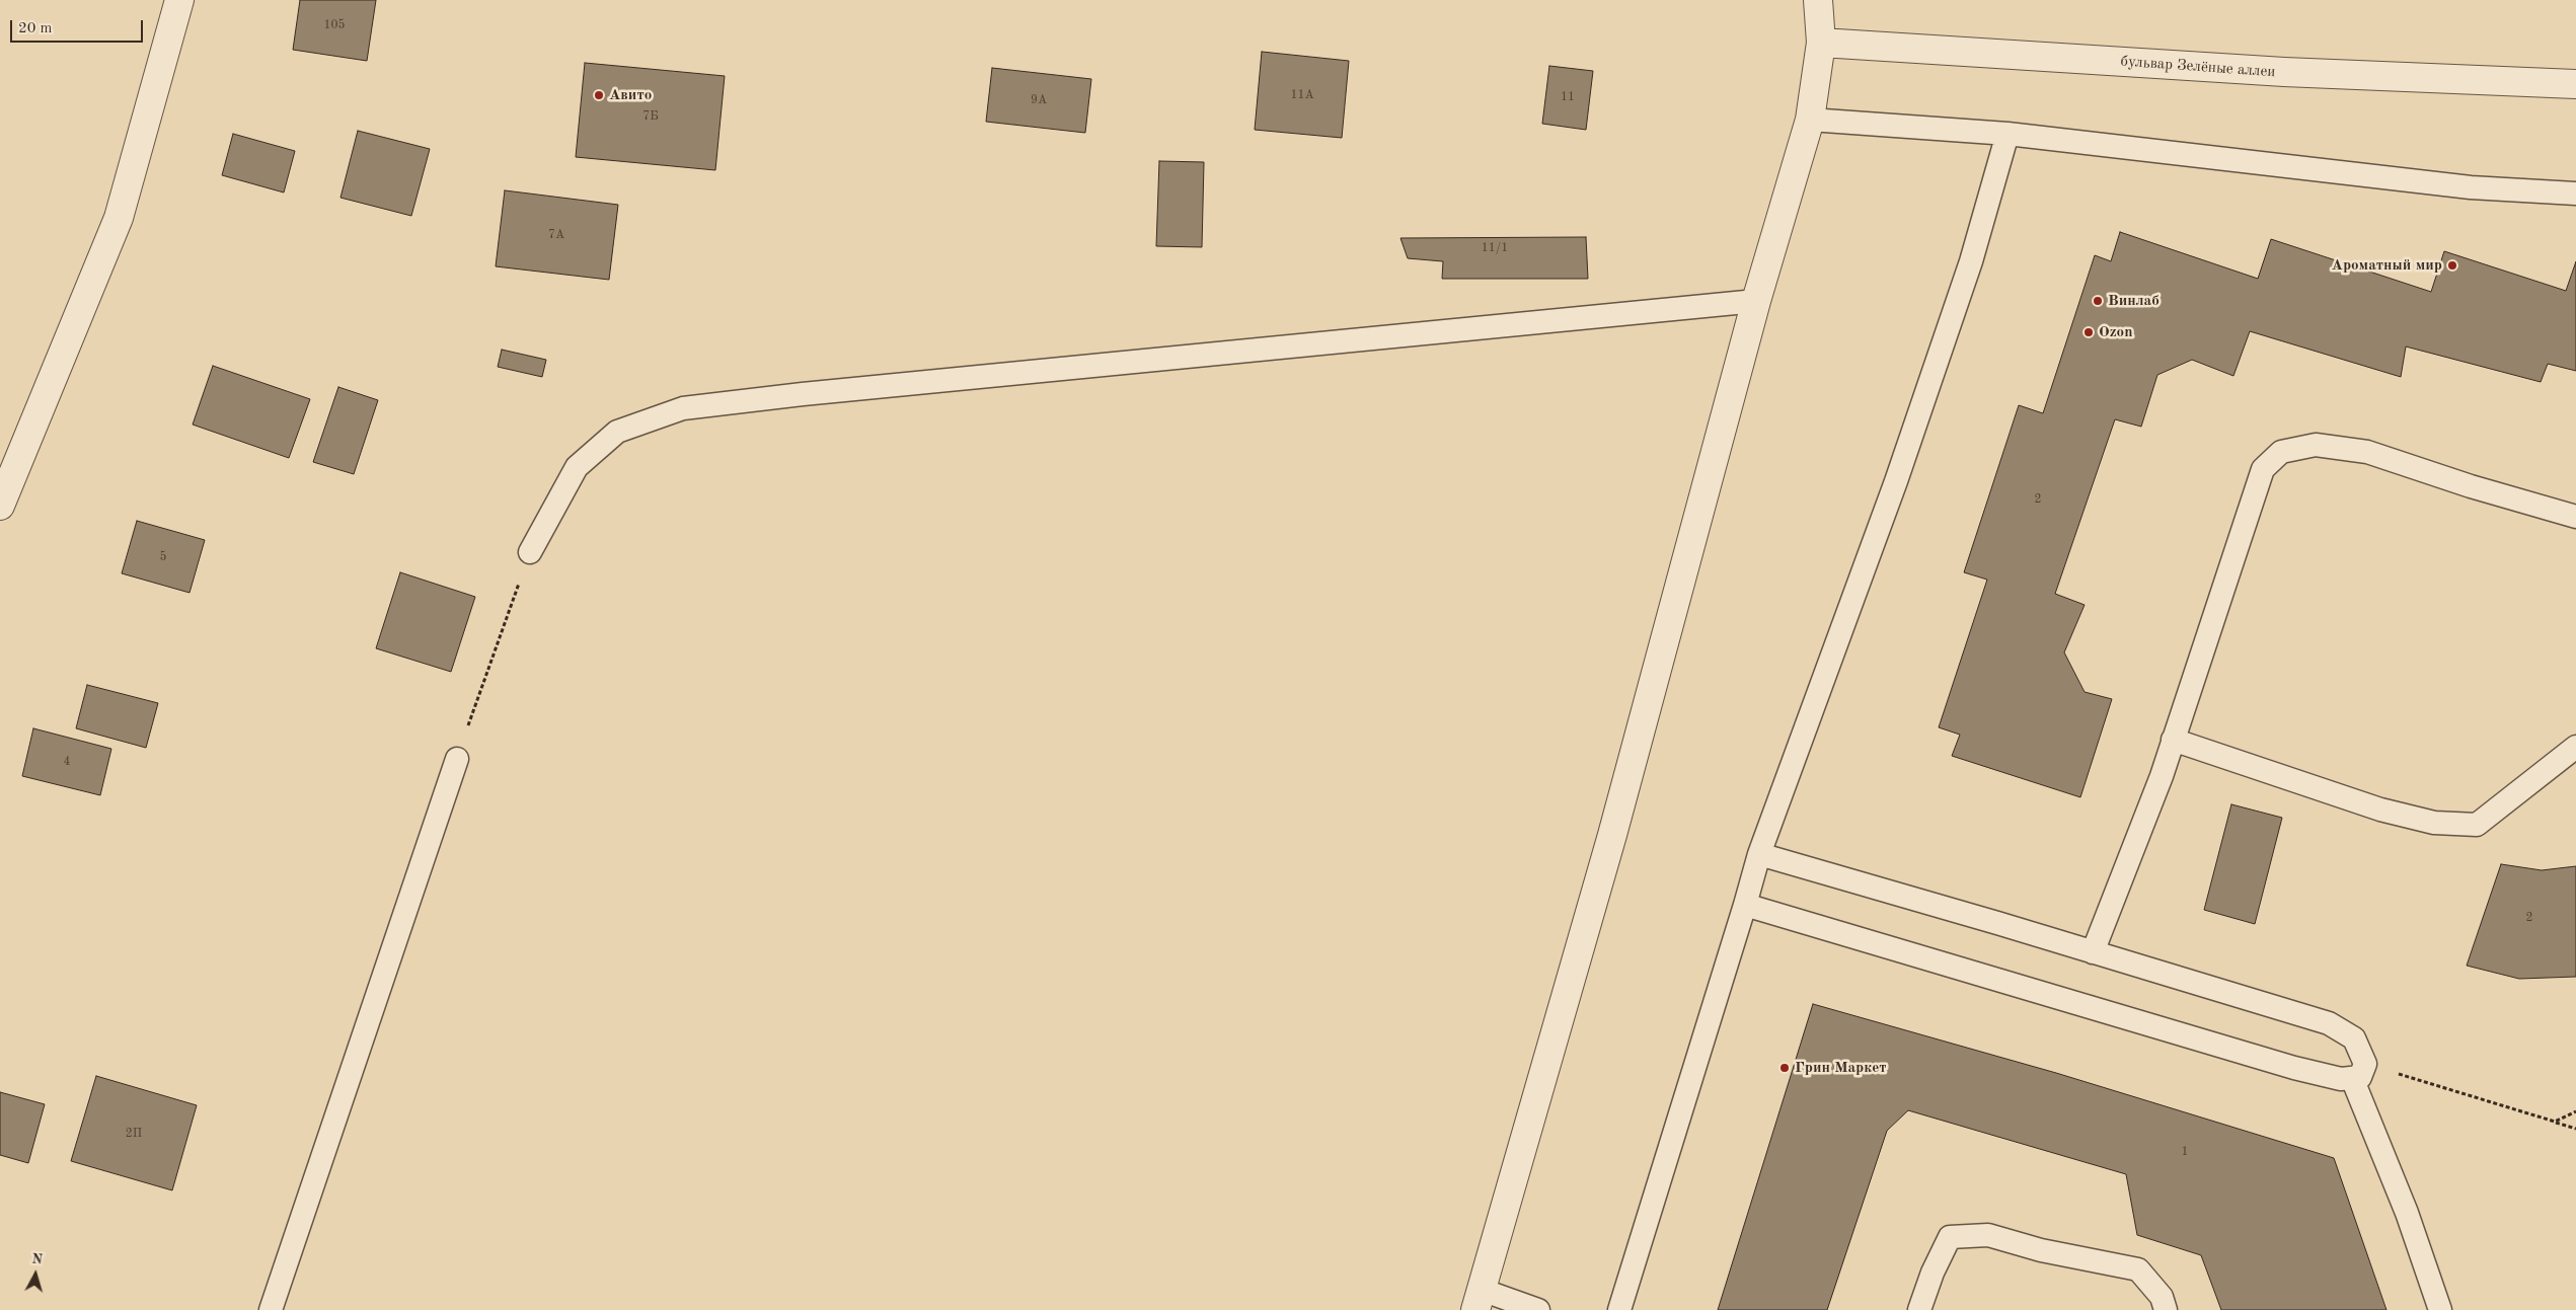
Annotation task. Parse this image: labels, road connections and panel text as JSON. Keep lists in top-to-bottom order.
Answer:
{
  "streets": {
    "street": ["бульвар Зелёные аллеи"]
  },
  "places": [
    "Авито",
    "Ароматный мир",
    "Винлаб",
    "Ozon",
    "Грин Маркет"
  ],
  "house_numbers": [
    "105",
    "11А",
    "11",
    "9А",
    "7Б",
    "7А",
    "11/1",
    "2",
    "5",
    "4",
    "2",
    "2П",
    "1"
  ],
  "scale_bar": "20 m",
  "north": "top"
}
